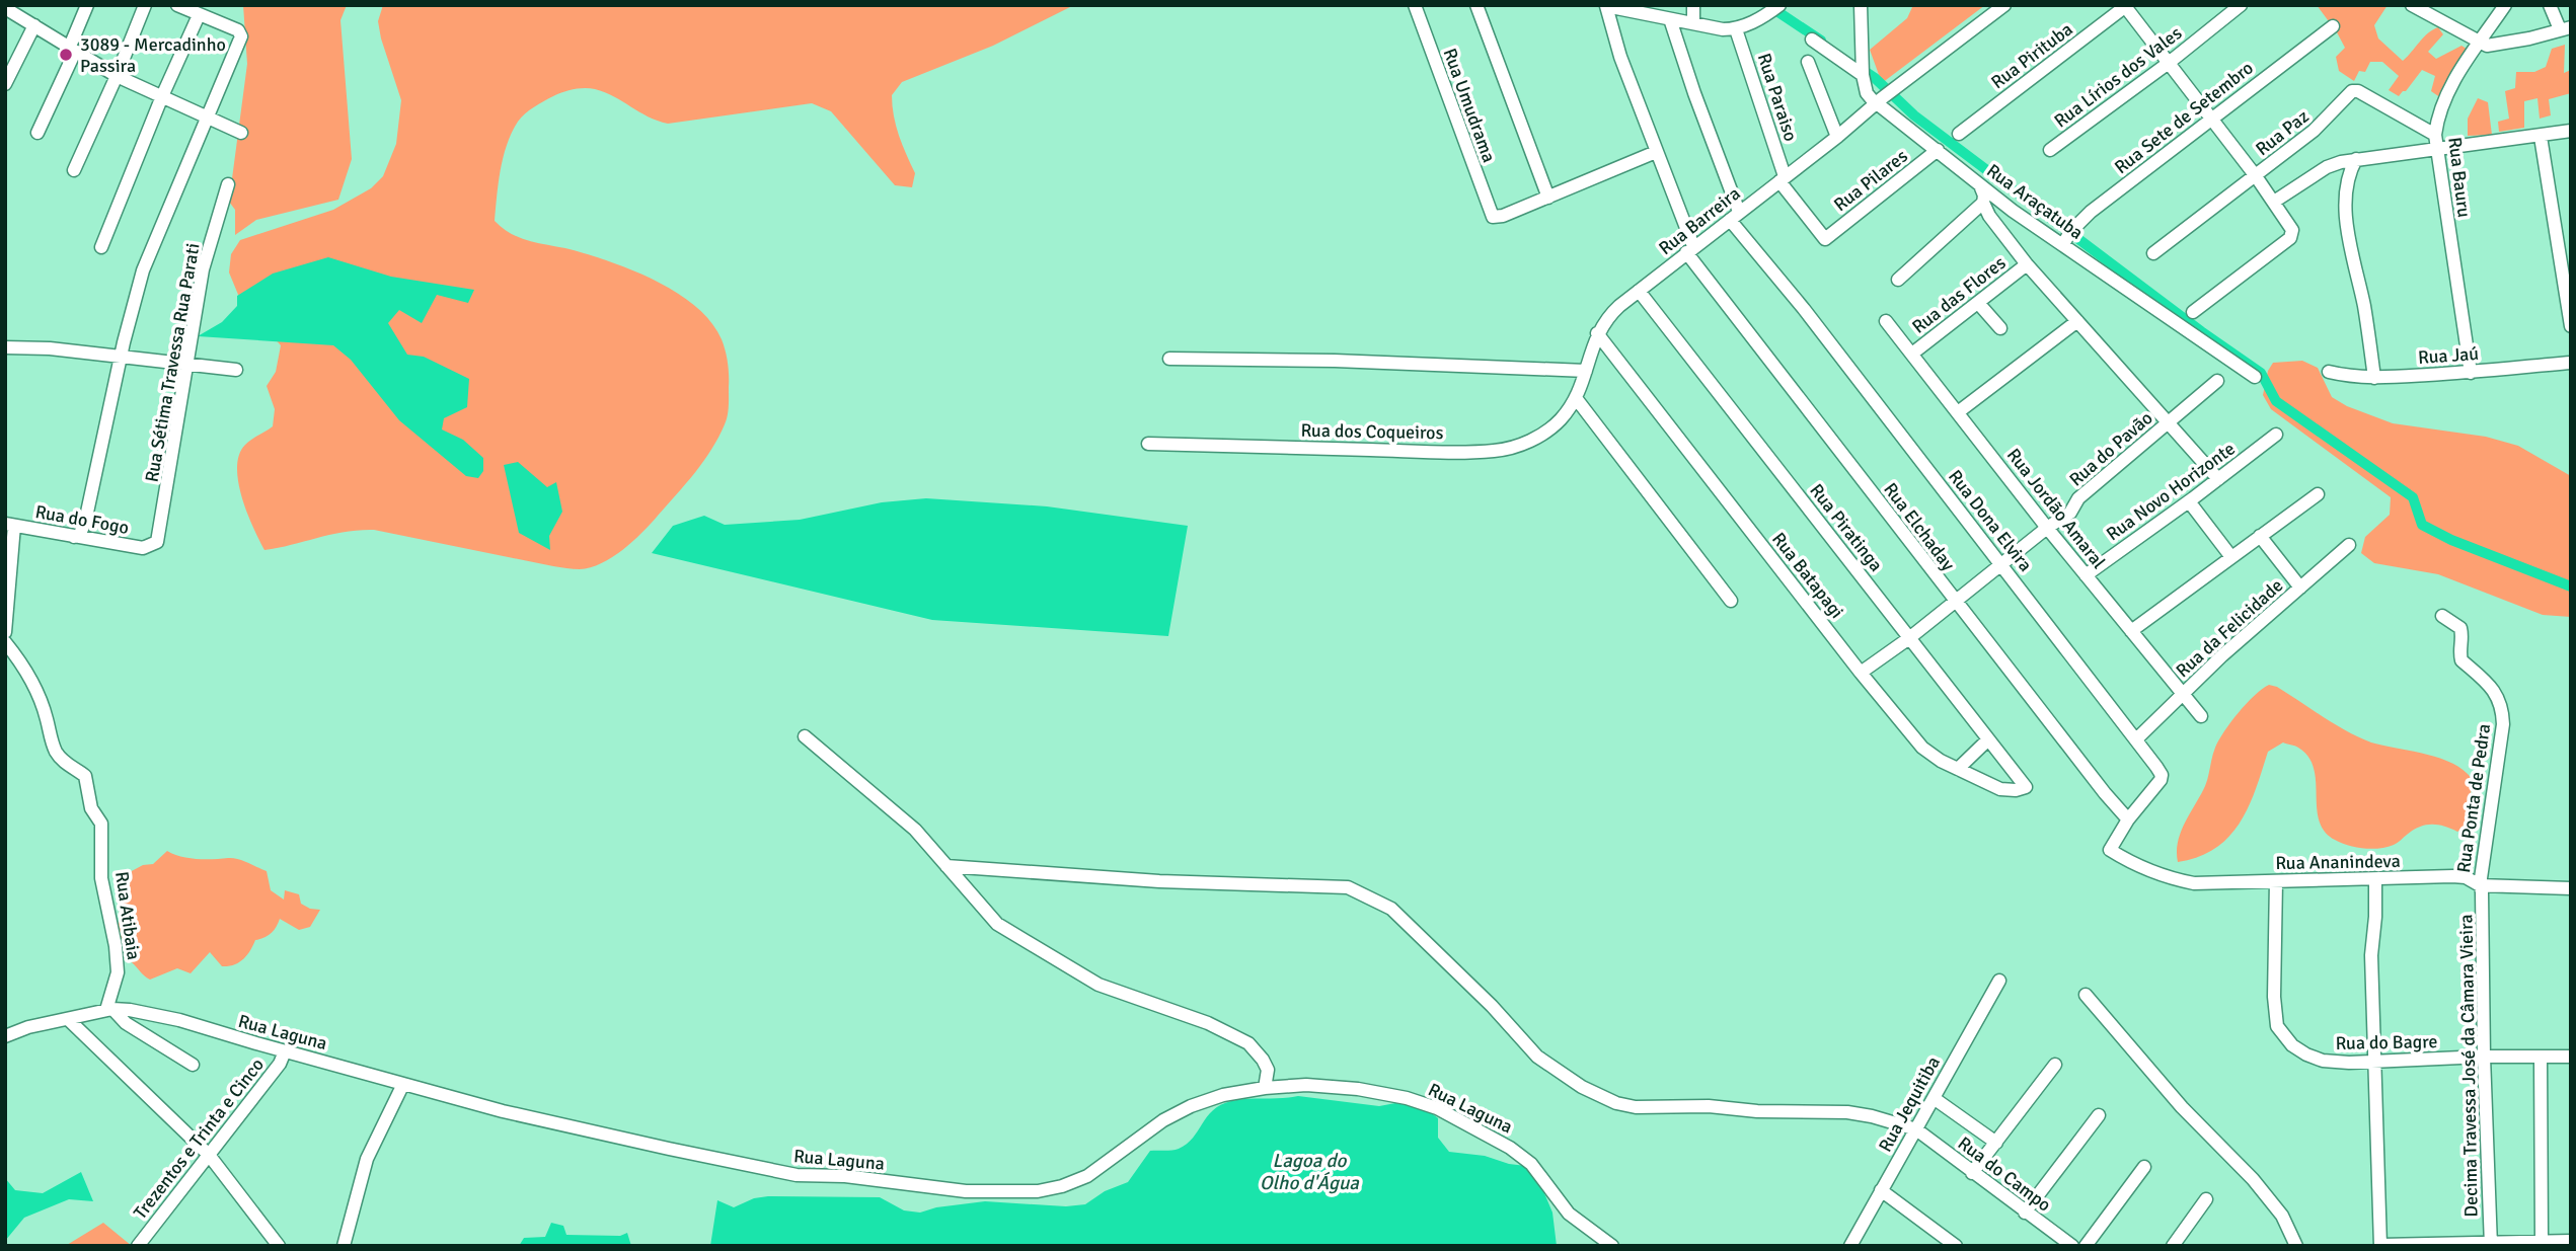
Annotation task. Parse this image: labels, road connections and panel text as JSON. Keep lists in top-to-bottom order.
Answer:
{
  "streets": {
    "street": [
      "Rua Pirituba",
      "Rua Lírios dos Vales",
      "Rua Paraiso",
      "Rua Umudrama",
      "Rua Sete de Setembro",
      "Rua Paz",
      "Rua Bauru",
      "Rua Pilares",
      "Rua Araçatuba",
      "Rua Barreira",
      "Rua das Flores",
      "Rua Jaú",
      "Rua Sétima Travessa Rua Parati",
      "Rua dos Coqueiros",
      "Rua do Pavão",
      "Rua Novo Horizonte",
      "Rua Jordão Amaral",
      "Rua do Fogo",
      "Rua Dona Elvira",
      "Rua Elchaday",
      "Rua Piratinga",
      "Rua Batapagi",
      "Rua da Felicidade",
      "Rua Ponta de Pedra",
      "Rua Ananindeva",
      "Rua Atibaia",
      "Rua Laguna",
      "Rua do Bagre",
      "Decima Travessa José da Câmara Vieira",
      "Rua Jequitiba",
      "Trezentos e Trinta e Cinco",
      "Rua do Campo"
    ]
  },
  "crossings": [
    ["Rua Paraiso", "Rua Pilares"],
    ["Rua Paraiso", "Rua Barreira"],
    ["Rua Sete de Setembro", "Rua Araçatuba"],
    ["Rua Paz", "Rua Bauru"],
    ["Rua Bauru", "Rua Jaú"],
    ["Rua Pilares", "Rua Araçatuba"],
    ["Rua Pilares", "Rua Barreira"],
    ["Rua Araçatuba", "Rua Barreira"],
    ["Rua Barreira", "Rua dos Coqueiros"],
    ["Rua Barreira", "Rua Dona Elvira"],
    ["Rua Barreira", "Rua Elchaday"],
    ["Rua Barreira", "Rua Piratinga"],
    ["Rua Barreira", "Rua Batapagi"],
    ["Rua das Flores", "Rua Jordão Amaral"],
    ["Rua Sétima Travessa Rua Parati", "Rua do Fogo"],
    ["Rua do Pavão", "Rua Jordão Amaral"],
    ["Rua do Pavão", "Rua Dona Elvira"],
    ["Rua do Pavão", "Rua Elchaday"],
    ["Rua do Pavão", "Rua Piratinga"],
    ["Rua do Pavão", "Rua Batapagi"],
    ["Rua Novo Horizonte", "Rua Jordão Amaral"],
    ["Rua Jordão Amaral", "Rua da Felicidade"],
    ["Rua Dona Elvira", "Rua Elchaday"],
    ["Rua Dona Elvira", "Rua da Felicidade"],
    ["Rua Dona Elvira", "Rua Ananindeva"],
    ["Rua Piratinga", "Rua Batapagi"],
    ["Rua Ponta de Pedra", "Rua Ananindeva"],
    ["Rua Ponta de Pedra", "Decima Travessa José da Câmara Vieira"],
    ["Rua Ananindeva", "Rua do Bagre"],
    ["Rua Ananindeva", "Decima Travessa José da Câmara Vieira"],
    ["Rua Atibaia", "Rua Laguna"],
    ["Rua Laguna", "Trezentos e Trinta e Cinco"],
    ["Rua do Bagre", "Decima Travessa José da Câmara Vieira"],
    ["Rua Jequitiba", "Rua do Campo"]
  ],
  "water": ["Lagoa do Olho d'Água"],
  "places": ["3089 - Mercadinho Passira"]
}
